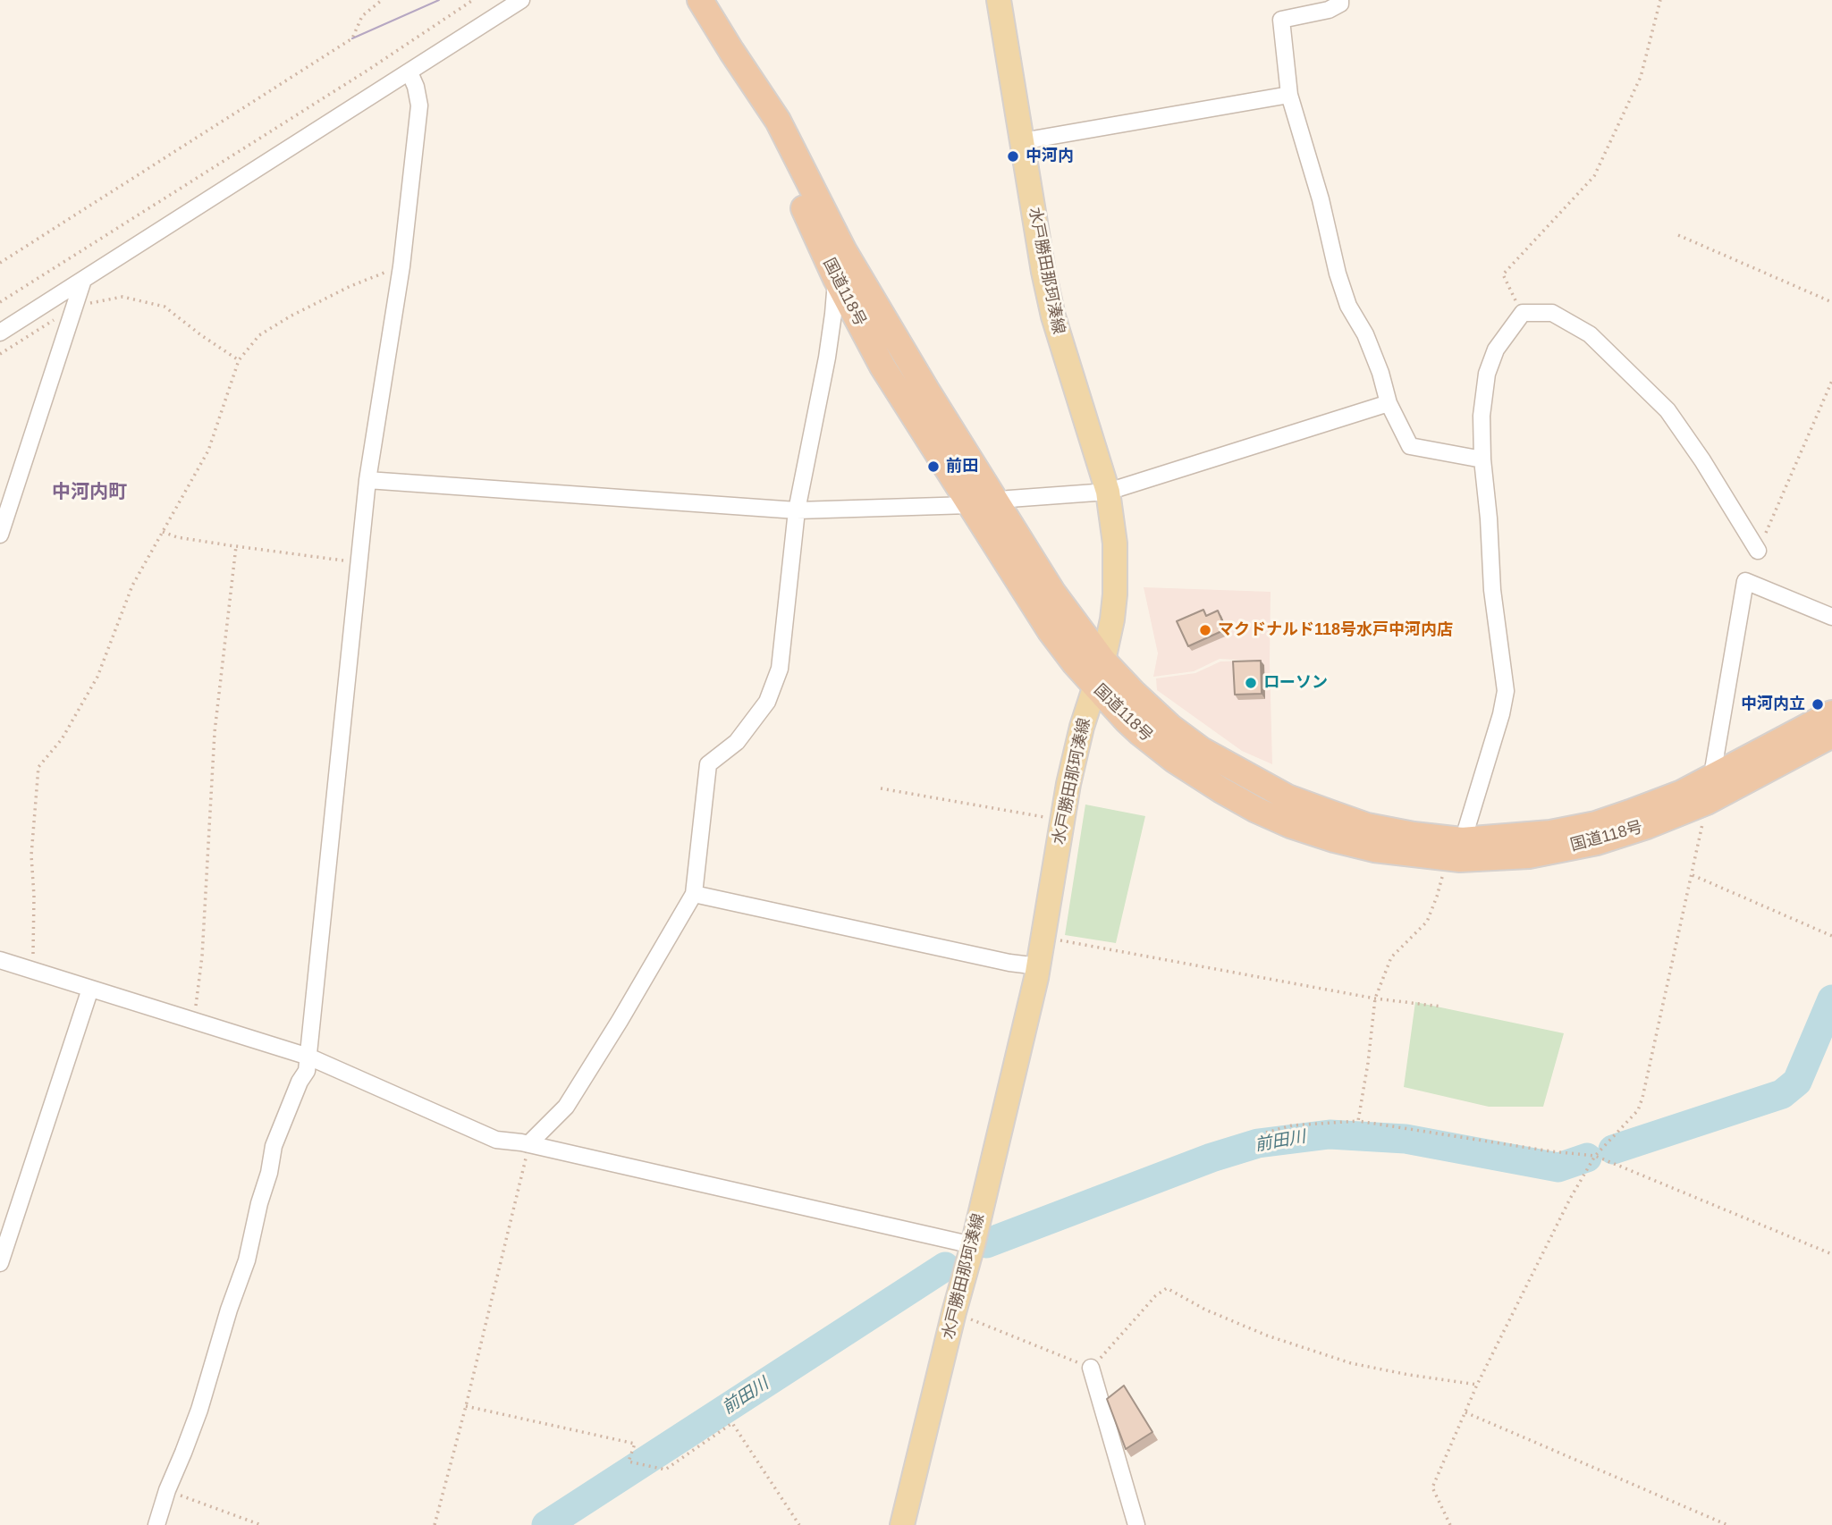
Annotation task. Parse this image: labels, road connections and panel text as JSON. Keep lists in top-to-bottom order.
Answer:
{
  "streets": {
    "highway": ["国道118号"],
    "main road": ["水戸勝田那珂湊線"]
  },
  "crossings": [
    ["水戸勝田那珂湊線", "国道118号"]
  ],
  "districts": ["中河内町"],
  "water": ["前田川"],
  "places": [
    "中河内",
    "前田",
    "マクドナルド118号水戸中河内店",
    "ローソン",
    "中河内立"
  ]
}
